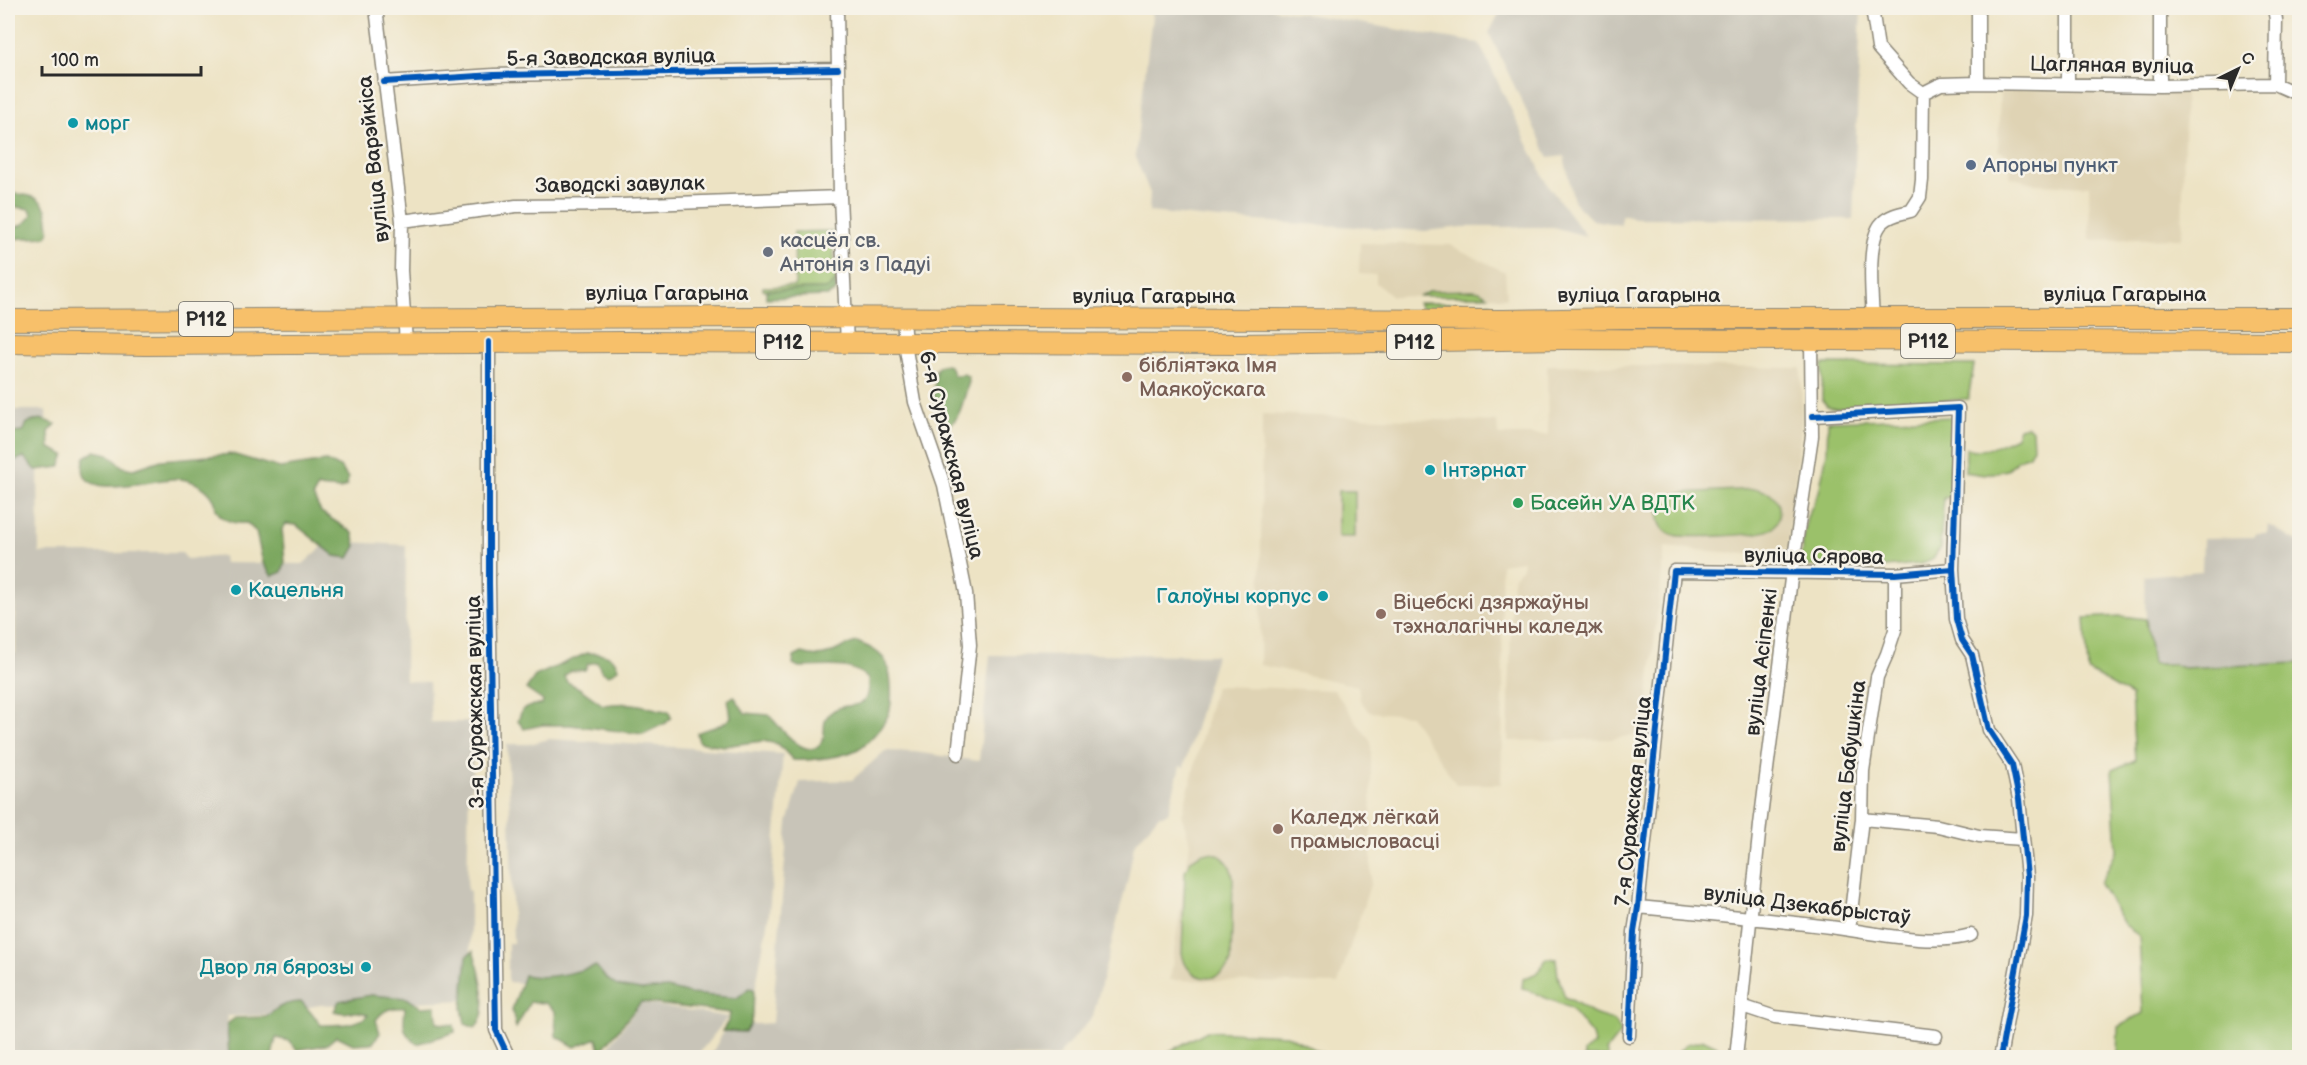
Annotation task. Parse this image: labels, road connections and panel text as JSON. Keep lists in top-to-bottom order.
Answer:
{
  "streets": {
    "main road": ["вуліца Гагарына", "Р112"],
    "street": [
      "5-я Заводская вуліца",
      "Цагляная вуліца",
      "вуліца Варэйкіса",
      "Заводскі завулак",
      "6-я Суражская вуліца",
      "вуліца Сярова",
      "вуліца Асіпенкі",
      "3-я Суражская вуліца",
      "вуліца Бабушкіна",
      "7-я Суражская вуліца",
      "вуліца Дзекабрыстаў"
    ]
  },
  "crossings": [
    ["5-я Заводская вуліца", "вуліца Варэйкіса"],
    ["вуліца Варэйкіса", "Заводскі завулак"],
    ["вуліца Варэйкіса", "вуліца Гагарына"],
    ["вуліца Варэйкіса", "Р112"],
    ["вуліца Гагарына", "6-я Суражская вуліца"],
    ["Р112", "6-я Суражская вуліца"],
    ["Р112", "вуліца Асіпенкі"],
    ["Р112", "3-я Суражская вуліца"],
    ["вуліца Сярова", "вуліца Асіпенкі"],
    ["вуліца Сярова", "вуліца Бабушкіна"],
    ["вуліца Сярова", "7-я Суражская вуліца"],
    ["вуліца Асіпенкі", "вуліца Дзекабрыстаў"],
    ["вуліца Бабушкіна", "вуліца Дзекабрыстаў"],
    ["7-я Суражская вуліца", "вуліца Дзекабрыстаў"]
  ],
  "places": [
    "морг",
    "Апорны пункт",
    "касцёл св. Антонія з Падуі",
    "бібліятэка Імя Маякоўскага",
    "Інтэрнат",
    "Басейн УА ВДТК",
    "Кацельня",
    "Галоўны корпус",
    "Віцебскі дзяржаўны тэхналагічны каледж",
    "Каледж лёгкай прамысловасці",
    "Двор ля бярозы"
  ],
  "scale_bar": "100 m",
  "north": "top right"
}
